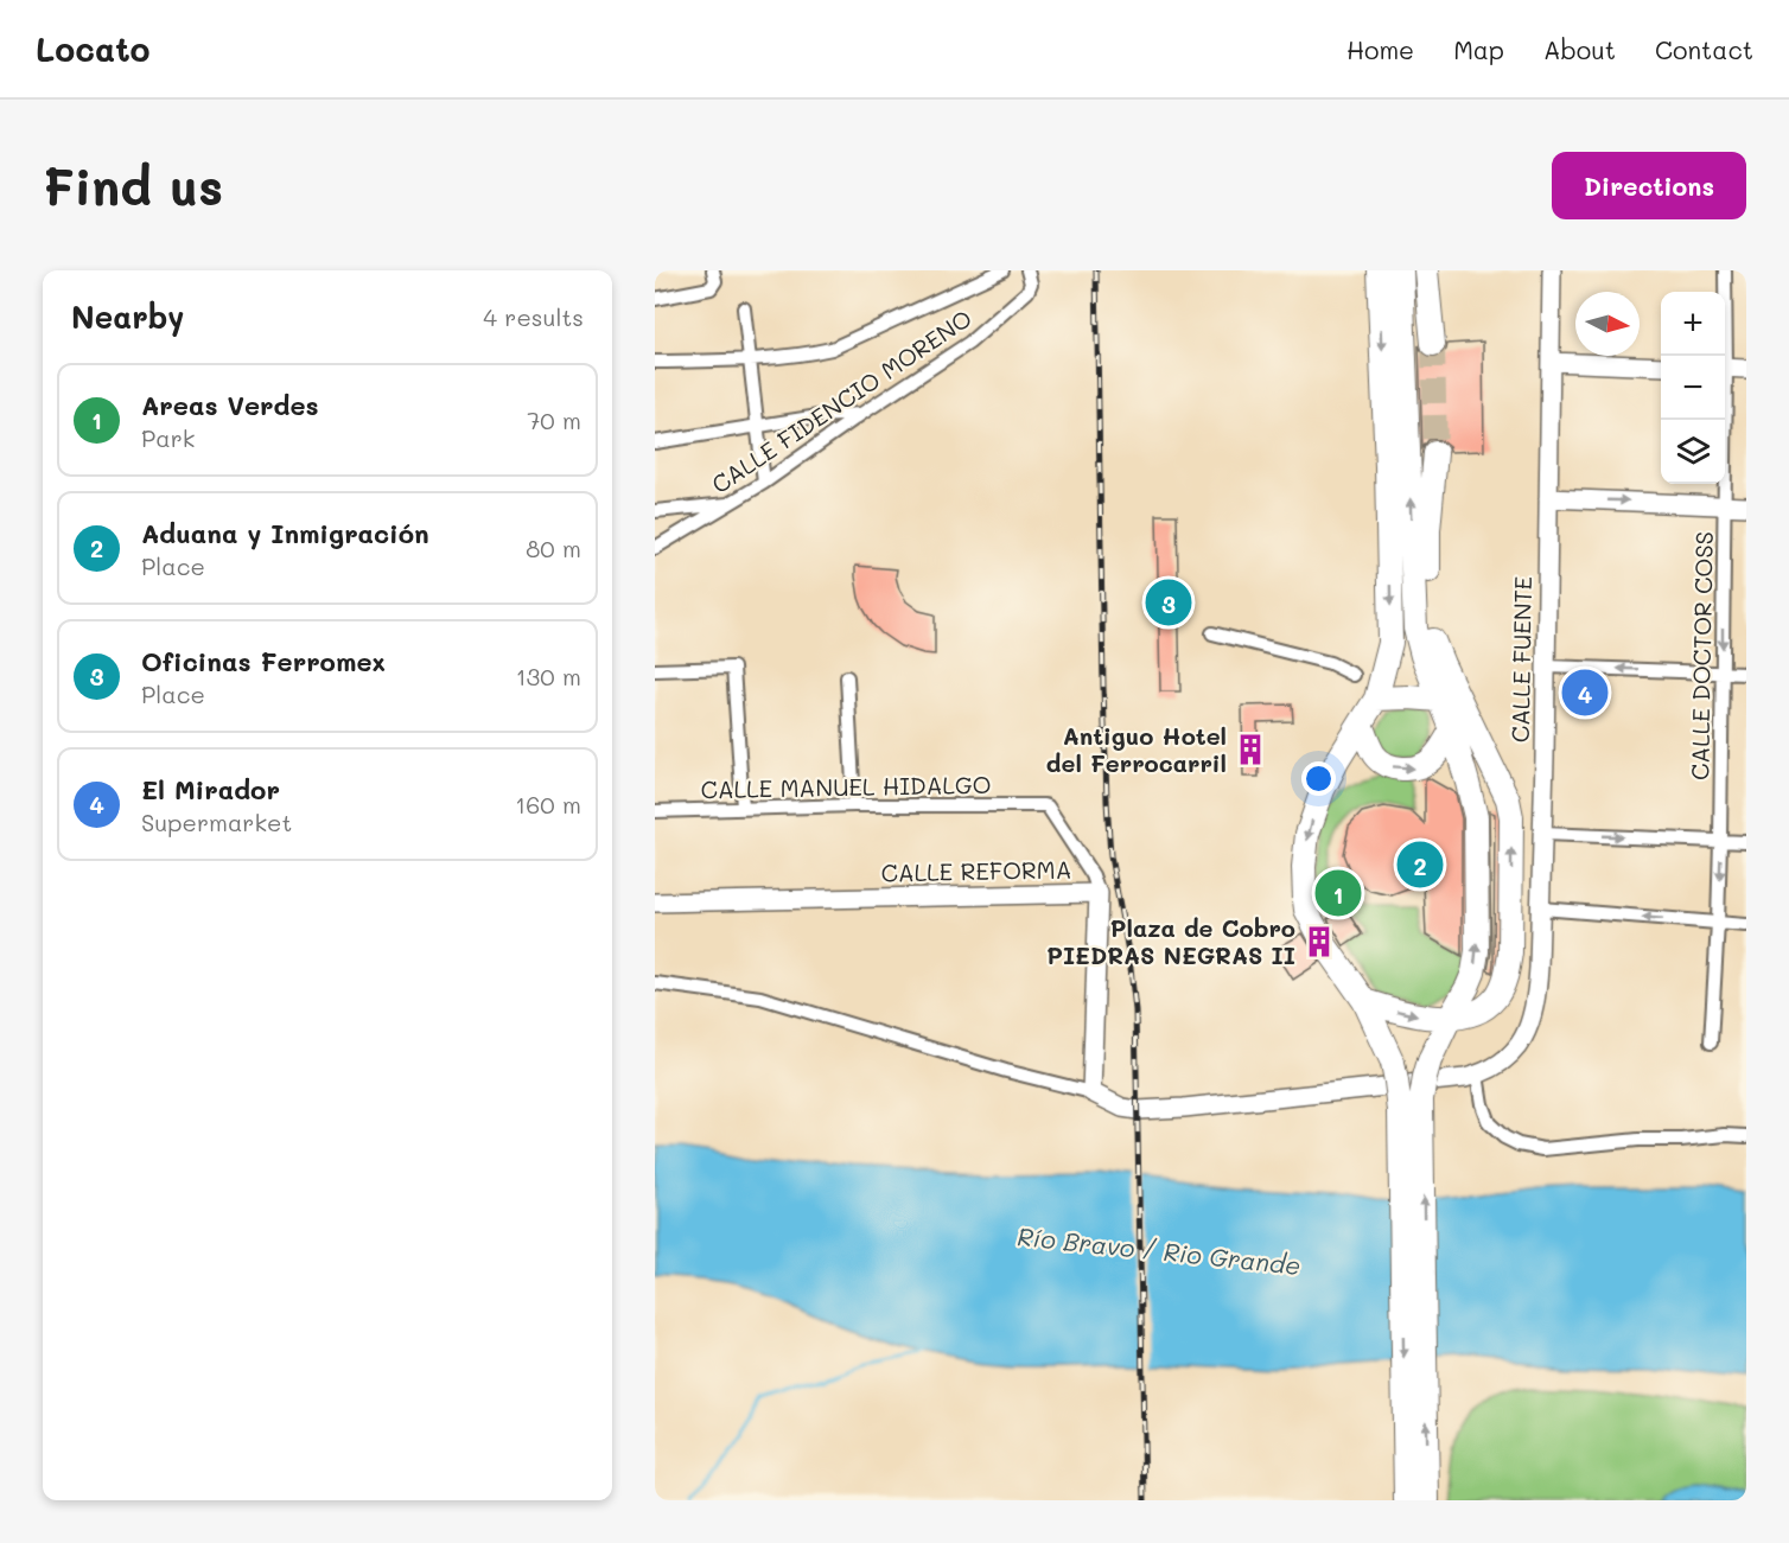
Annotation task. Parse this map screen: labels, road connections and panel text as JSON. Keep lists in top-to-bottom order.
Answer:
{
  "streets": {
    "street": [
      "CALLE FIDENCIO MORENO",
      "CALLE DOCTOR COSS",
      "CALLE FUENTE",
      "CALLE MANUEL HIDALGO",
      "CALLE REFORMA"
    ]
  },
  "crossings": [
    ["CALLE MANUEL HIDALGO", "CALLE REFORMA"]
  ],
  "one_way": ["CALLE DOCTOR COSS"],
  "water": ["Río Bravo / Rio Grande"],
  "places": {
    "building": ["Antiguo Hotel del Ferrocarril", "Plaza de Cobro PIEDRAS NEGRAS II"]
  },
  "north": "right",
  "page": {
    "header": "Locato",
    "nav": [
      "Home",
      "Map",
      "About",
      "Contact"
    ],
    "buttons": "Directions",
    "title": "Find us",
    "heading": ["Nearby", "4 results"],
    "map_buttons": ["+", "−"],
    "list": [
      {
        "mark": "1",
        "name": "Areas Verdes",
        "note": "Park",
        "value": "70 m"
      },
      {
        "mark": "2",
        "name": "Aduana y Inmigración",
        "note": "Place",
        "value": "80 m"
      },
      {
        "mark": "3",
        "name": "Oficinas Ferromex",
        "note": "Place",
        "value": "130 m"
      },
      {
        "mark": "4",
        "name": "El Mirador",
        "note": "Supermarket",
        "value": "160 m"
      }
    ],
    "pins": [
      "3",
      "4",
      "2",
      "1"
    ]
  }
}
